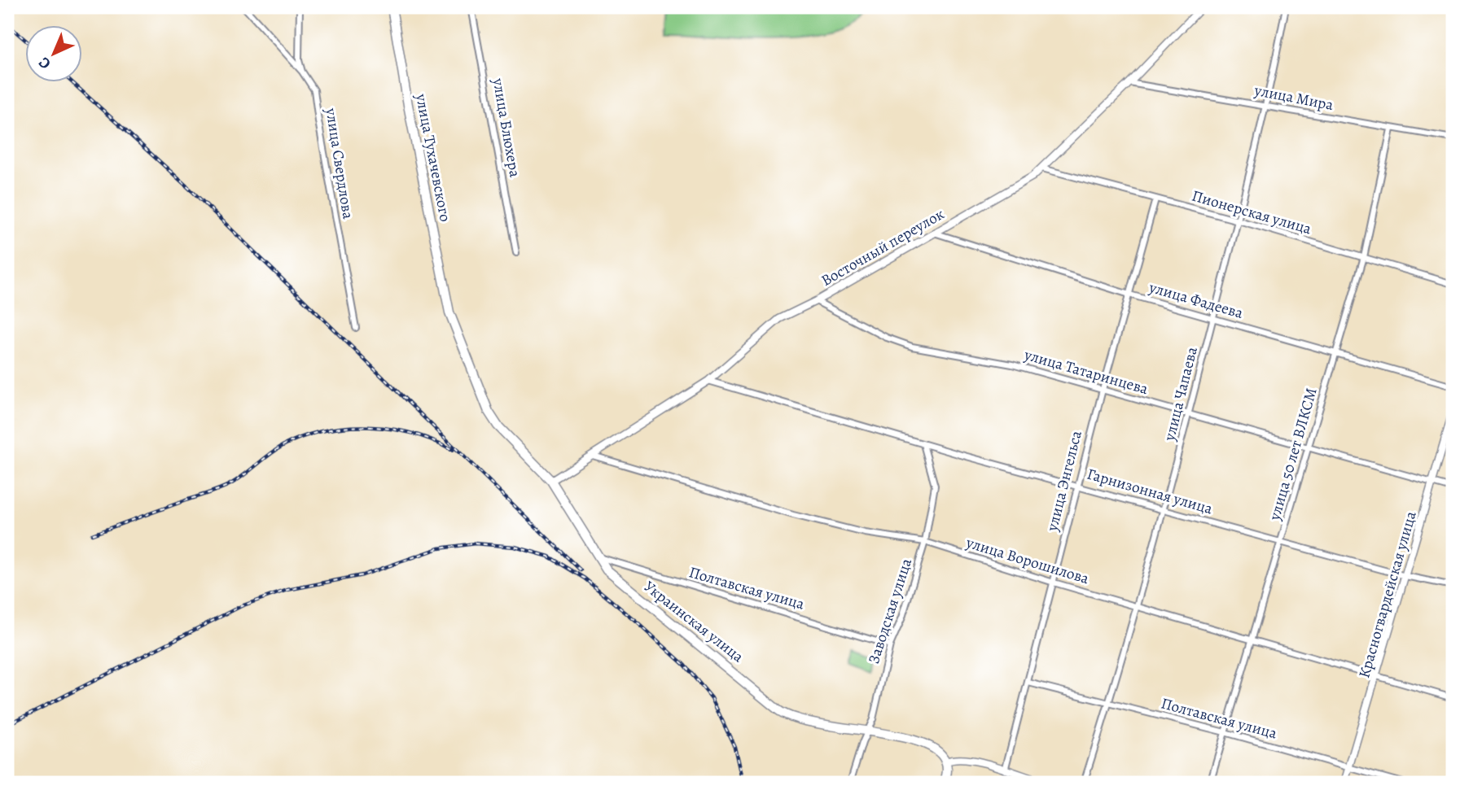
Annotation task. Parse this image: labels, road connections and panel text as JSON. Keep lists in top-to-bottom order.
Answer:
{
  "streets": {
    "main road": ["улица Тухачевского", "Украинская улица"],
    "street": [
      "улица Мира",
      "улица Блюхера",
      "улица Свердлова",
      "Пионерская улица",
      "Восточный переулок",
      "улица Фадеева",
      "улица Татаринцева",
      "улица Чапаева",
      "улица 50 лет ВЛКСМ",
      "улица Энгельса",
      "Гарнизонная улица",
      "улица Ворошилова",
      "Полтавская улица",
      "Красногвардейская улица",
      "Заводская улица"
    ]
  },
  "crossings": [
    ["улица Мира", "Восточный переулок"],
    ["улица Мира", "улица Чапаева"],
    ["улица Мира", "улица 50 лет ВЛКСМ"],
    ["улица Тухачевского", "Украинская улица"],
    ["Пионерская улица", "Восточный переулок"],
    ["Пионерская улица", "улица Чапаева"],
    ["Пионерская улица", "улица 50 лет ВЛКСМ"],
    ["Пионерская улица", "улица Энгельса"],
    ["Восточный переулок", "улица Фадеева"],
    ["Восточный переулок", "улица Татаринцева"],
    ["Восточный переулок", "Гарнизонная улица"],
    ["Восточный переулок", "улица Ворошилова"],
    ["Восточный переулок", "Украинская улица"],
    ["улица Фадеева", "улица Чапаева"],
    ["улица Фадеева", "улица 50 лет ВЛКСМ"],
    ["улица Фадеева", "улица Энгельса"],
    ["улица Татаринцева", "улица Чапаева"],
    ["улица Татаринцева", "улица 50 лет ВЛКСМ"],
    ["улица Татаринцева", "улица Энгельса"],
    ["улица Татаринцева", "Красногвардейская улица"],
    ["улица Чапаева", "Гарнизонная улица"],
    ["улица Чапаева", "улица Ворошилова"],
    ["улица Чапаева", "Полтавская улица"],
    ["улица 50 лет ВЛКСМ", "Гарнизонная улица"],
    ["улица 50 лет ВЛКСМ", "улица Ворошилова"],
    ["улица 50 лет ВЛКСМ", "Полтавская улица"],
    ["улица Энгельса", "Гарнизонная улица"],
    ["улица Энгельса", "улица Ворошилова"],
    ["улица Энгельса", "Полтавская улица"],
    ["Гарнизонная улица", "Красногвардейская улица"],
    ["Гарнизонная улица", "Заводская улица"],
    ["улица Ворошилова", "Красногвардейская улица"],
    ["улица Ворошилова", "Заводская улица"],
    ["Полтавская улица", "Красногвардейская улица"],
    ["Полтавская улица", "Заводская улица"],
    ["Полтавская улица", "Украинская улица"],
    ["Заводская улица", "Украинская улица"]
  ],
  "north": "bottom left"
}
